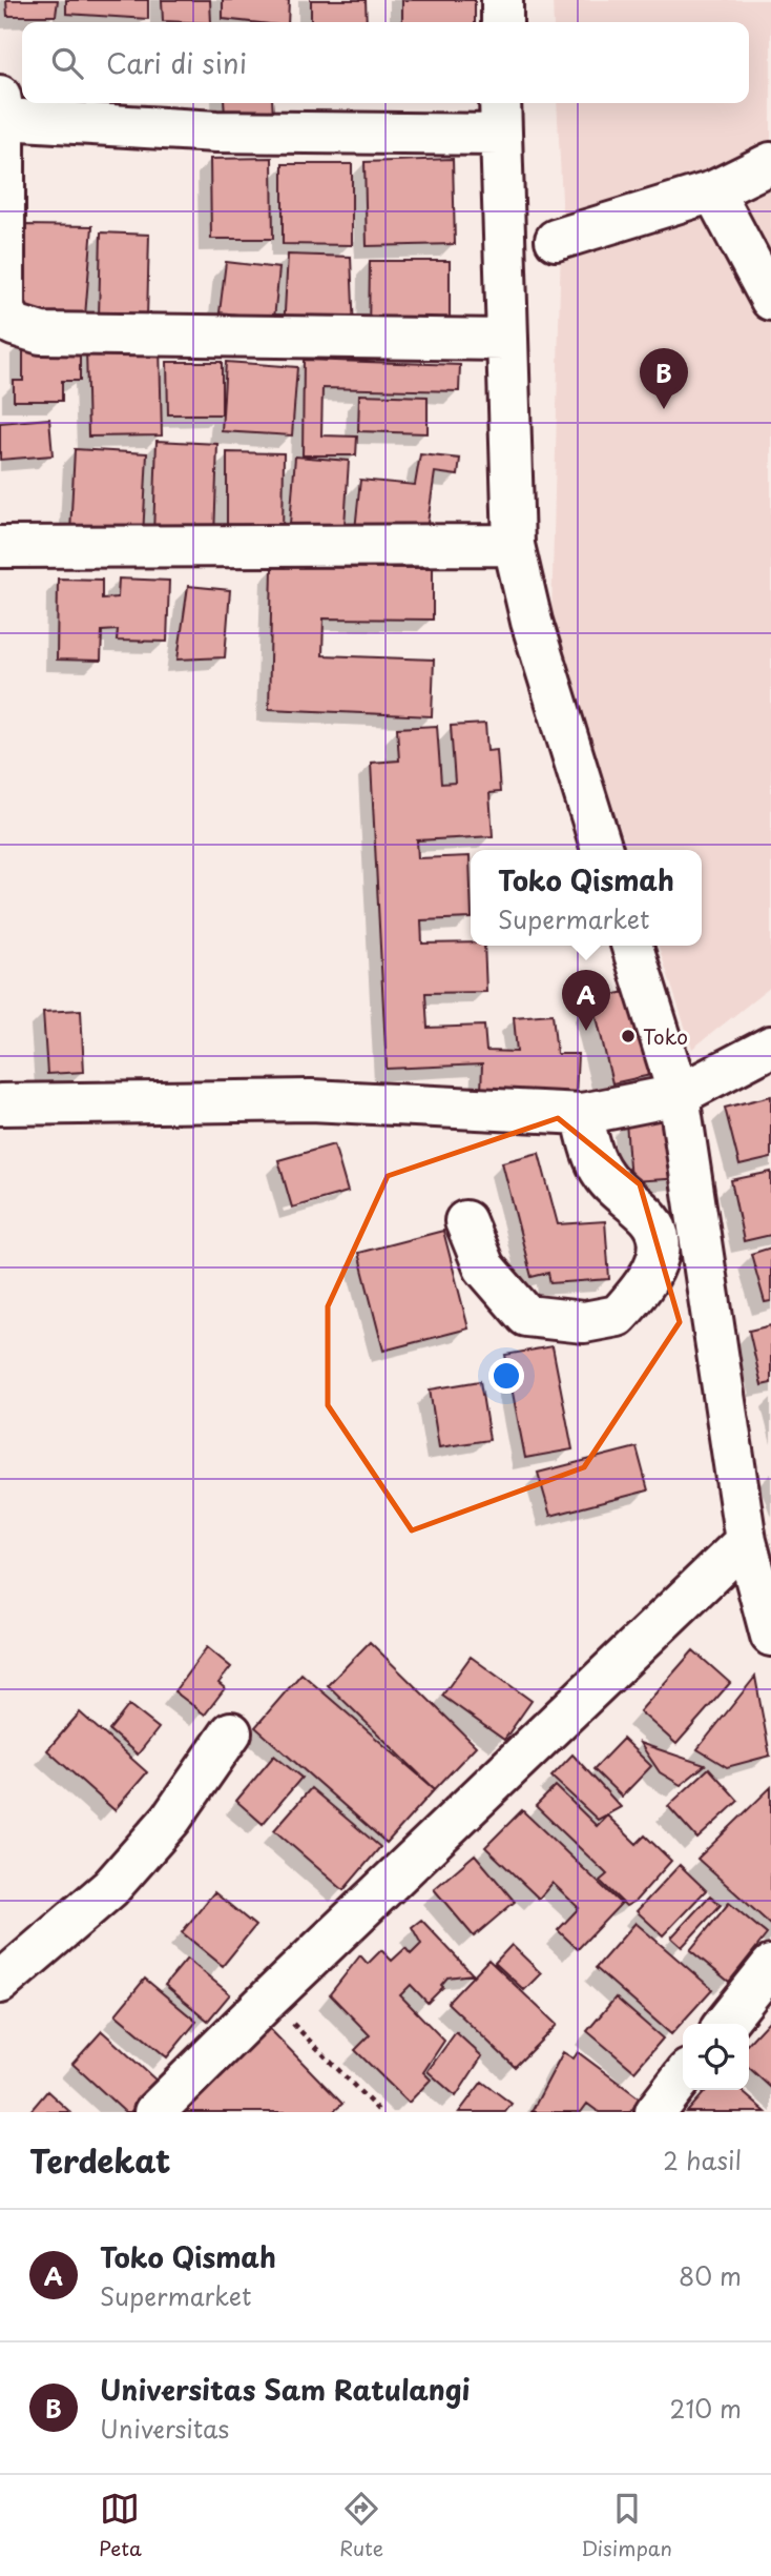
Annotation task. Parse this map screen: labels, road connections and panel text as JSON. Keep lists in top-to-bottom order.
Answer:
{
  "places": ["Toko"],
  "page": {
    "search": "Cari di sini",
    "pins": ["B", "A"],
    "popup": ["Toko Qismah", "Supermarket"],
    "heading": ["Terdekat", "2 hasil"],
    "list": [
      {
        "mark": "A",
        "name": "Toko Qismah",
        "note": "Supermarket",
        "value": "80 m"
      },
      {
        "mark": "B",
        "name": "Universitas Sam Ratulangi",
        "note": "Universitas",
        "value": "210 m"
      }
    ],
    "nav": ["Peta", "Rute", "Disimpan"]
  }
}
